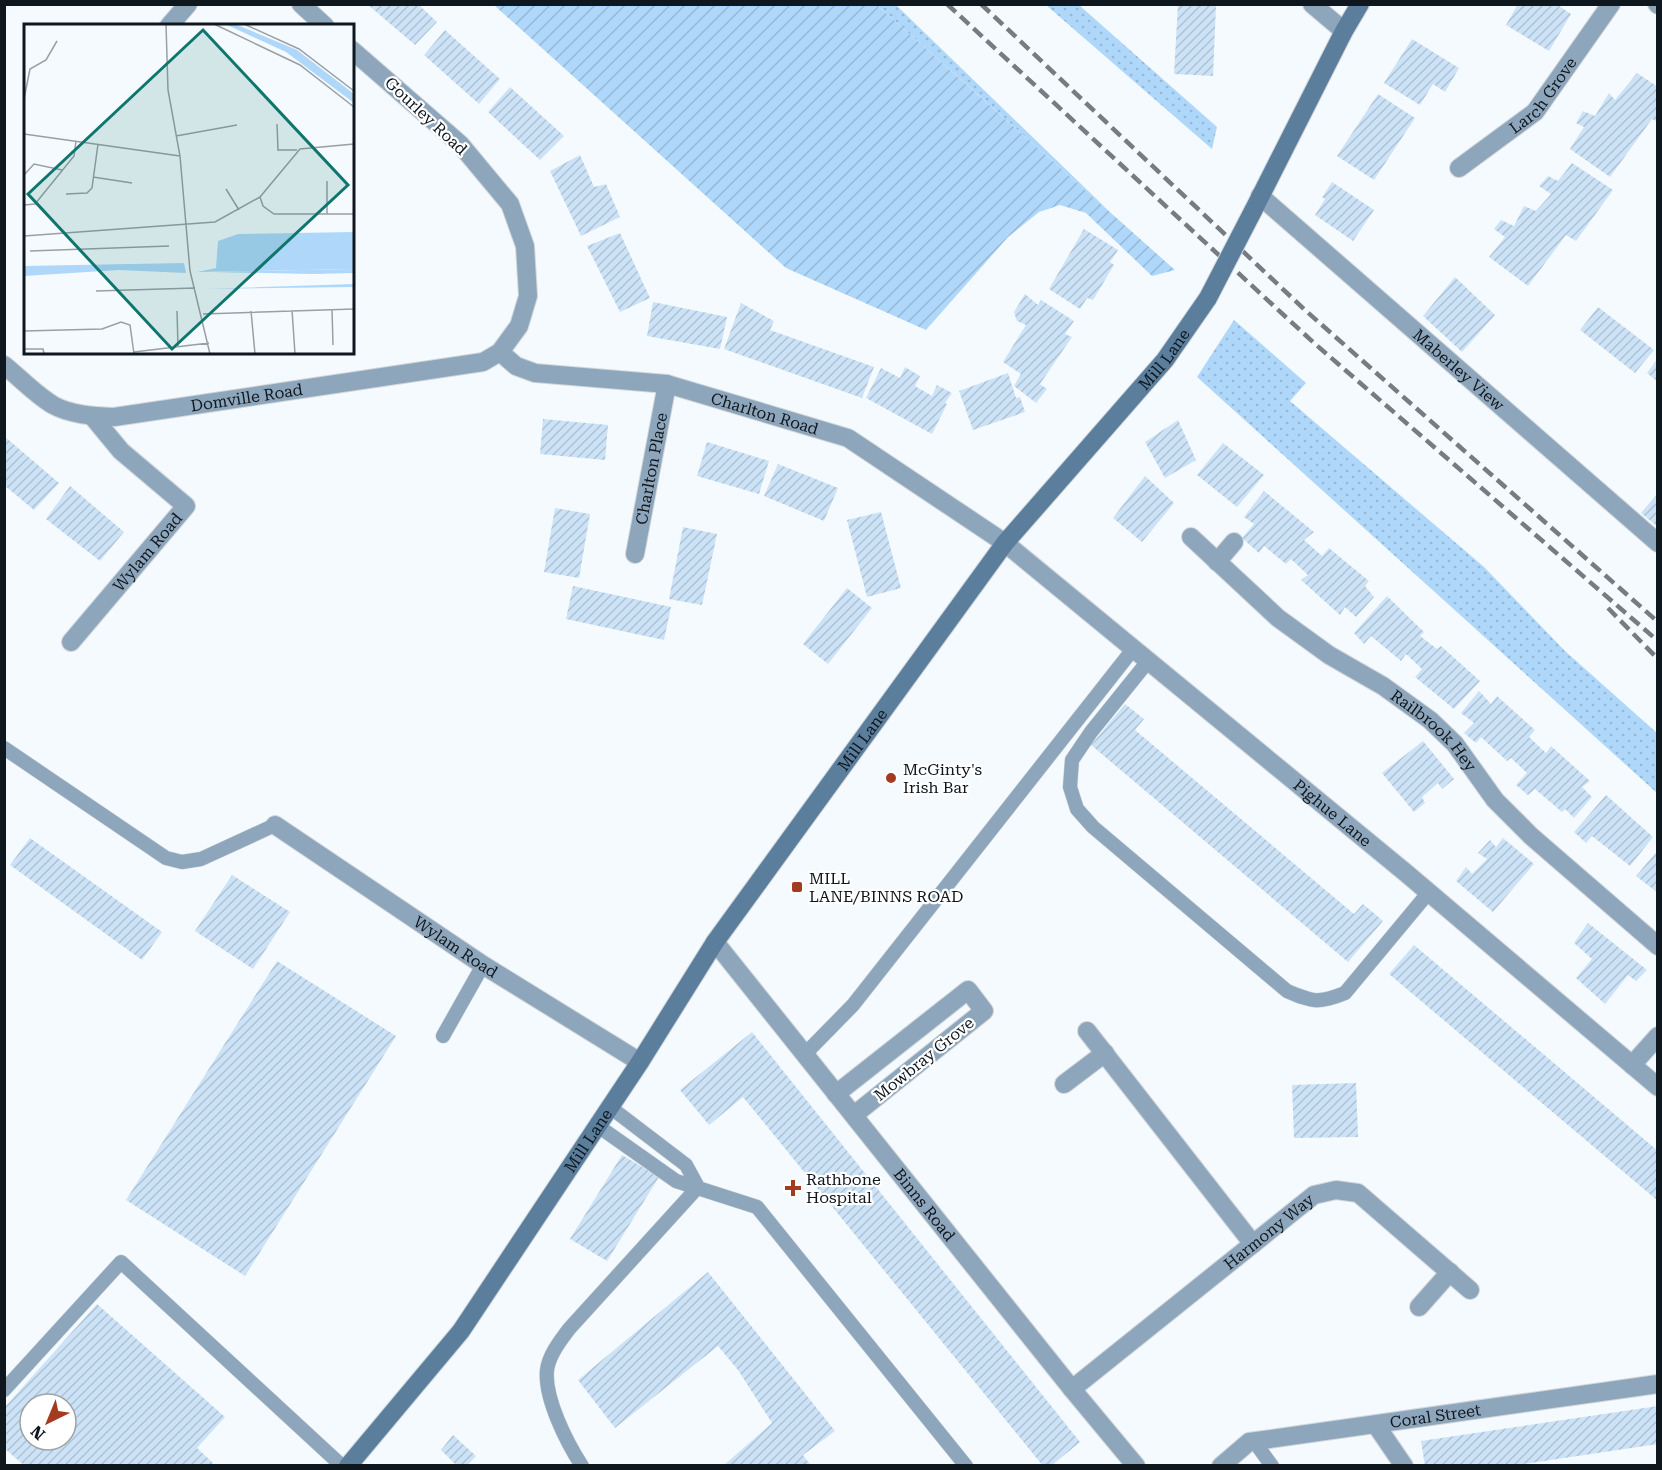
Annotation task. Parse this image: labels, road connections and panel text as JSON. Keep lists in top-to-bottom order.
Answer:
{
  "streets": {
    "street": [
      "Larch Grove",
      "Gourley Road",
      "Mill Lane",
      "Maberley View",
      "Domville Road",
      "Charlton Road",
      "Charlton Place",
      "Wylam Road",
      "Railbrook Hey",
      "Pighue Lane",
      "Mowbray Grove",
      "Binns Road",
      "Harmony Way",
      "Coral Street"
    ]
  },
  "crossings": [
    ["Gourley Road", "Domville Road"],
    ["Gourley Road", "Charlton Road"],
    ["Mill Lane", "Maberley View"],
    ["Mill Lane", "Charlton Road"],
    ["Mill Lane", "Wylam Road"],
    ["Mill Lane", "Pighue Lane"],
    ["Mill Lane", "Binns Road"],
    ["Domville Road", "Charlton Road"],
    ["Domville Road", "Wylam Road"],
    ["Charlton Road", "Charlton Place"],
    ["Charlton Road", "Pighue Lane"],
    ["Mowbray Grove", "Binns Road"],
    ["Binns Road", "Harmony Way"]
  ],
  "places": {
    "other": ["McGinty's Irish Bar"],
    "transit": ["MILL LANE/BINNS ROAD"],
    "health": ["Rathbone Hospital"]
  },
  "north": "bottom left"
}
